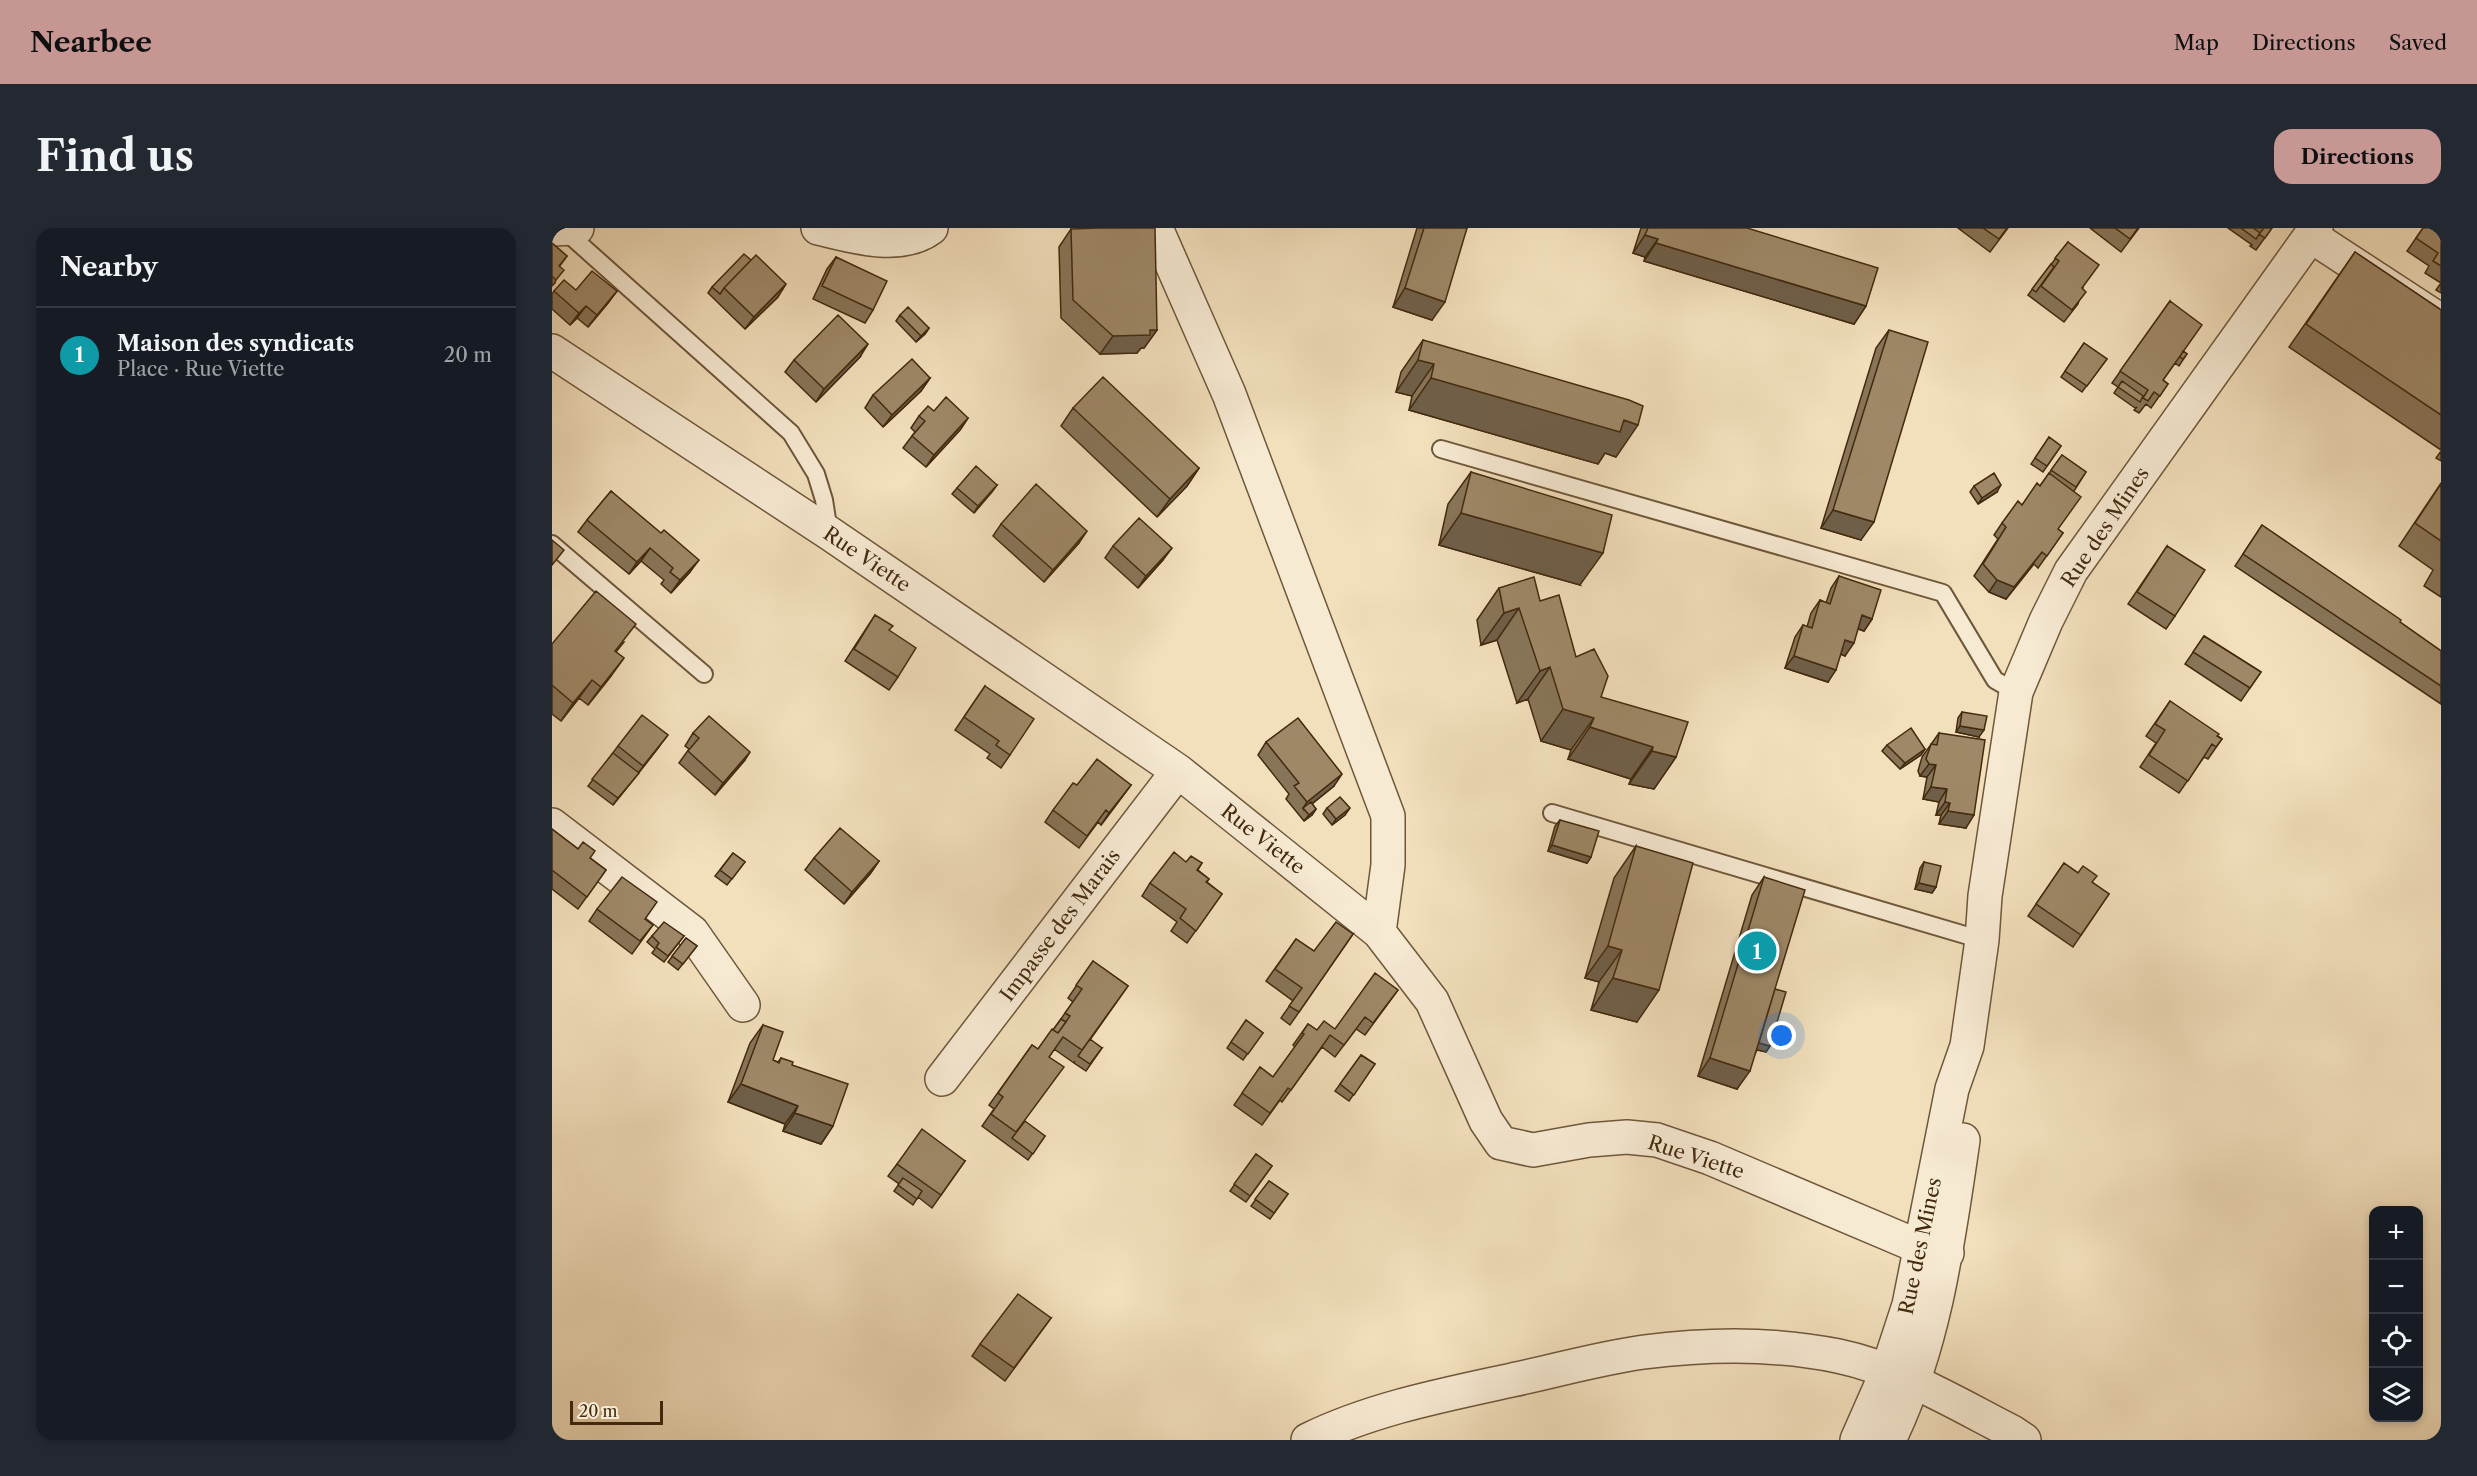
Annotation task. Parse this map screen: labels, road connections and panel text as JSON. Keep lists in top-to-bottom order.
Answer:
{
  "streets": {
    "street": ["Rue des Mines", "Rue Viette", "Impasse des Marais"]
  },
  "crossings": [
    ["Rue des Mines", "Rue Viette"],
    ["Rue Viette", "Impasse des Marais"]
  ],
  "scale_bar": "20 m",
  "page": {
    "header": "Nearbee",
    "nav": ["Map", "Directions", "Saved"],
    "buttons": "Directions",
    "title": "Find us",
    "heading": "Nearby",
    "list": [
      {
        "mark": "1",
        "name": "Maison des syndicats",
        "note": "Place · Rue Viette",
        "value": "20 m"
      }
    ],
    "pins": "1",
    "map_buttons": ["+", "−"],
    "scale": "20 m"
  }
}
